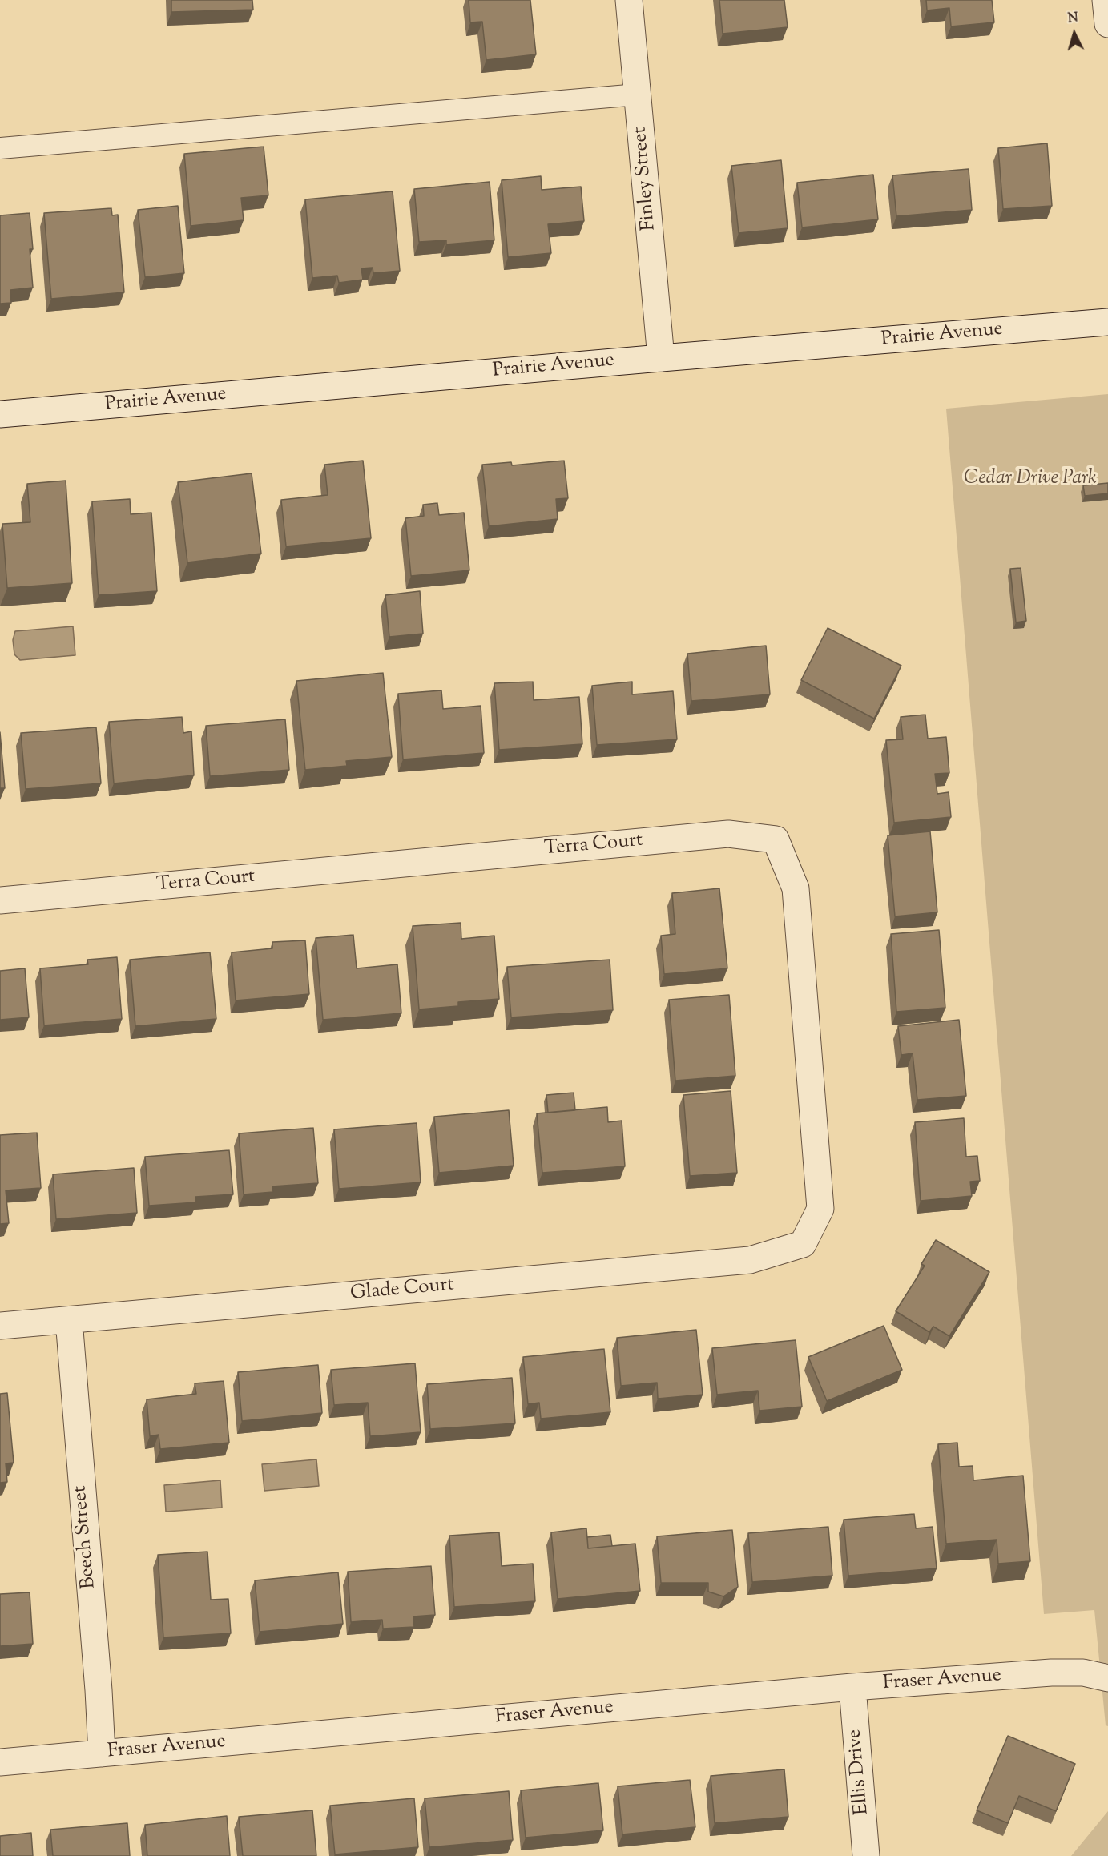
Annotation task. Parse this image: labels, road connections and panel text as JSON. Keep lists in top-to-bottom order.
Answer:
{
  "streets": {
    "street": [
      "Finley Street",
      "Prairie Avenue",
      "Terra Court",
      "Glade Court",
      "Beech Street",
      "Fraser Avenue",
      "Ellis Drive"
    ]
  },
  "crossings": [
    ["Finley Street", "Prairie Avenue"],
    ["Terra Court", "Glade Court"],
    ["Glade Court", "Beech Street"],
    ["Beech Street", "Fraser Avenue"],
    ["Fraser Avenue", "Ellis Drive"]
  ],
  "parks": ["Cedar Drive Park"],
  "north": "top"
}
